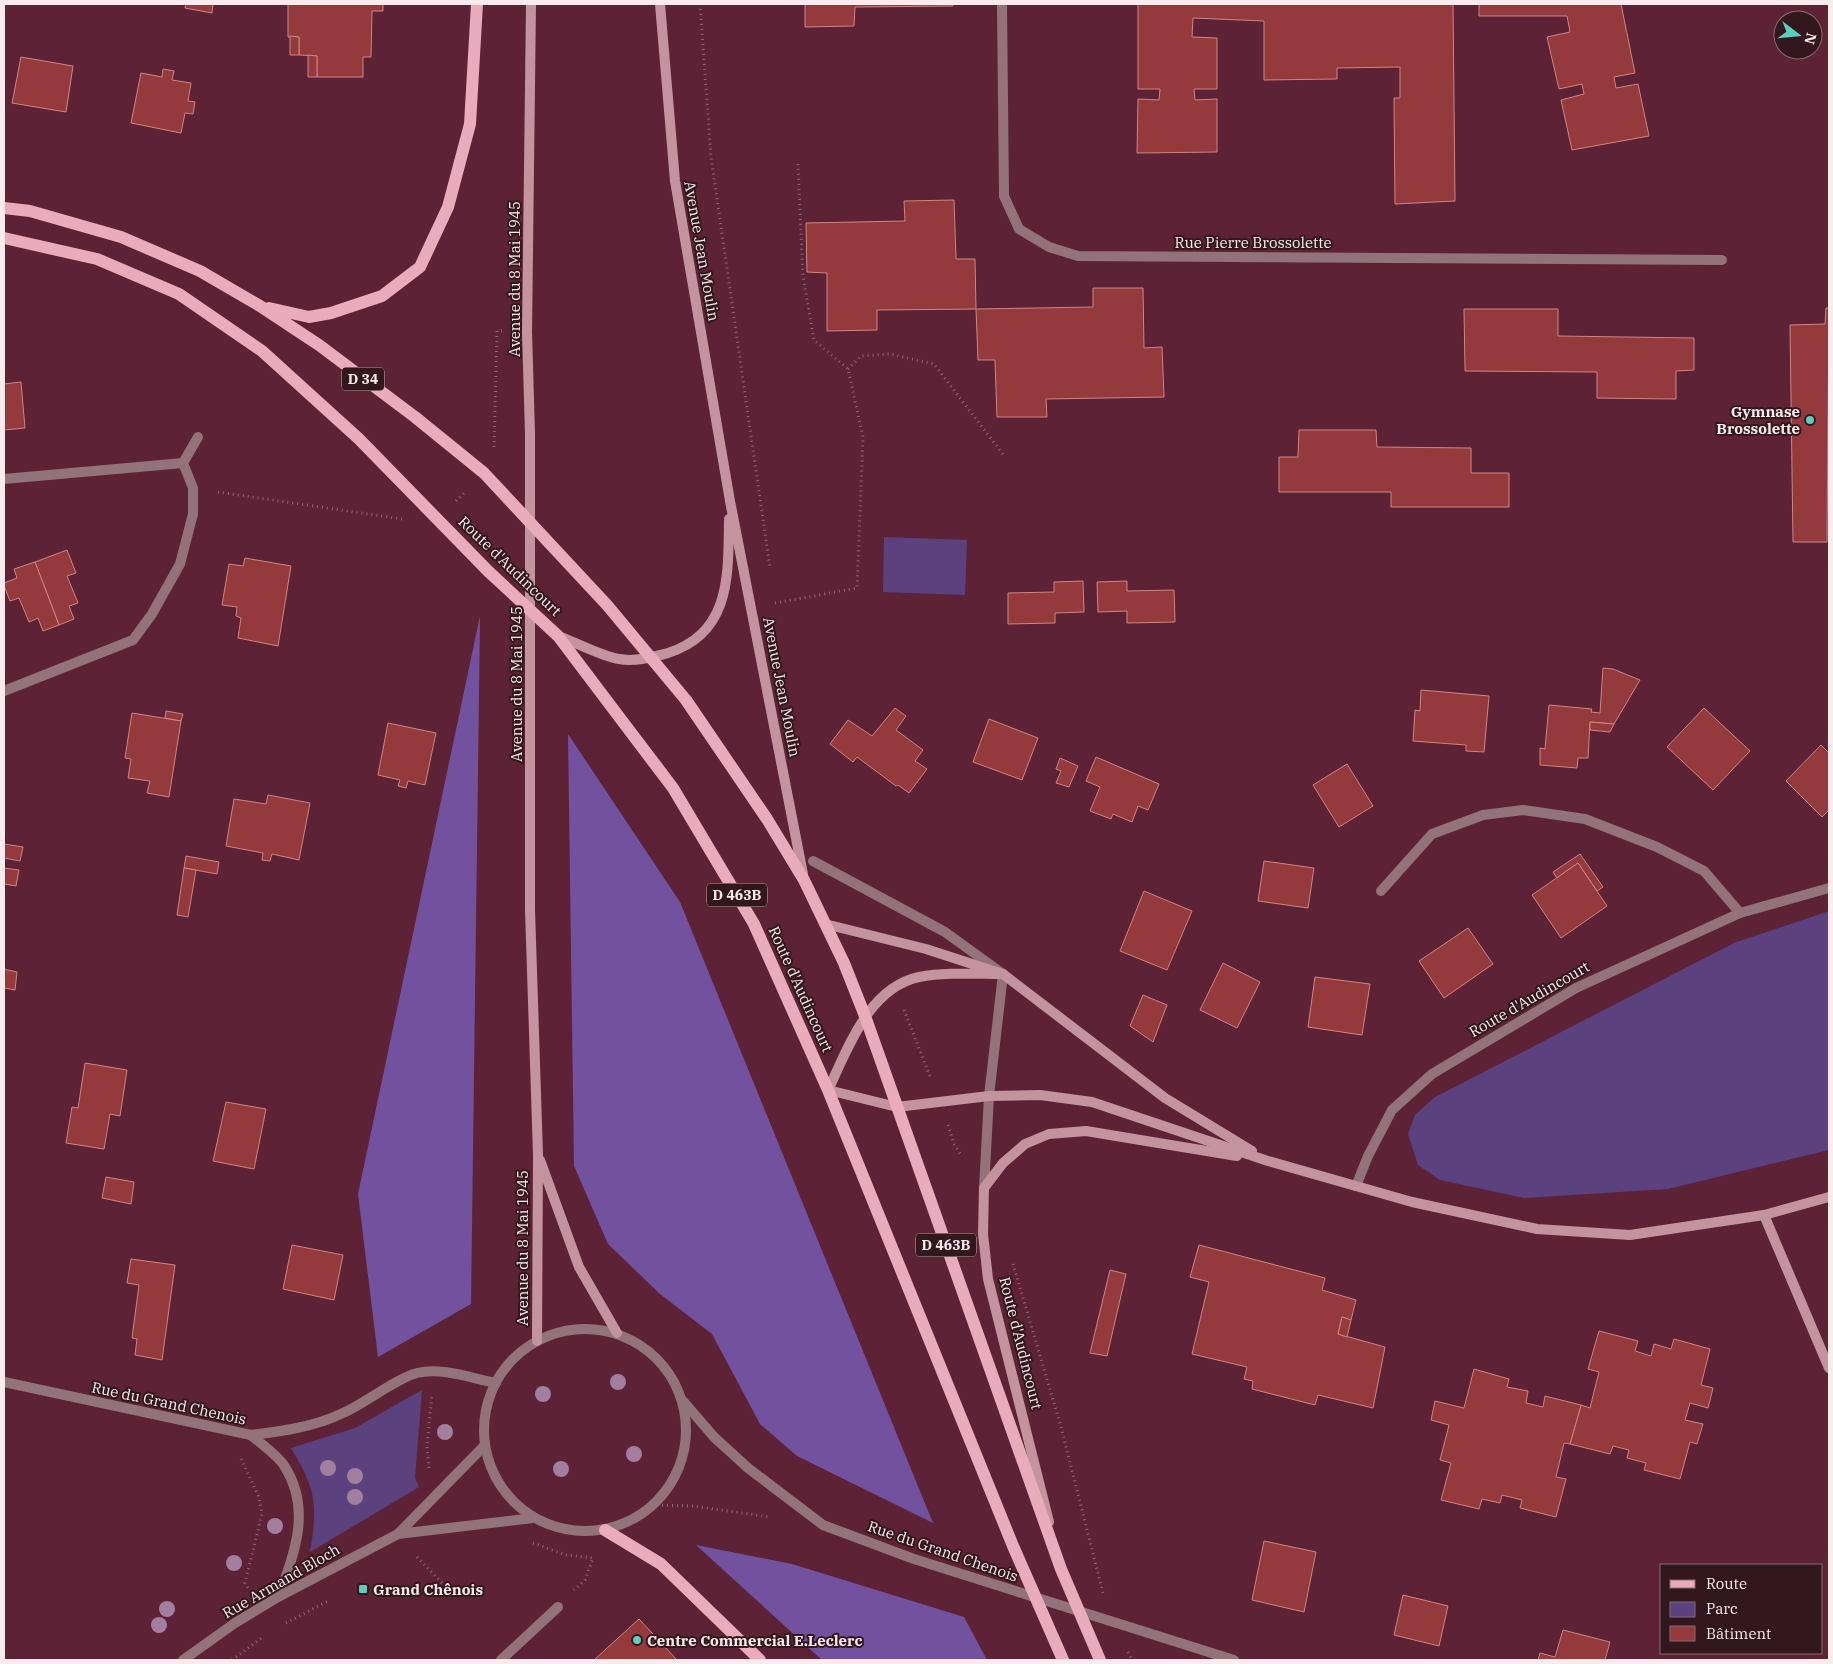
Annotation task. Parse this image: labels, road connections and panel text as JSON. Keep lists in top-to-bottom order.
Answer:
{
  "streets": {
    "main road": ["D 34", "Route d'Audincourt", "D 463B"],
    "street": [
      "Rue Pierre Brossolette",
      "Avenue Jean Moulin",
      "Avenue du 8 Mai 1945",
      "Rue du Grand Chenois",
      "Rue Armand Bloch"
    ]
  },
  "crossings": [
    ["Avenue Jean Moulin", "Route d'Audincourt"]
  ],
  "places": {
    "other": ["Gymnase Brossolette", "Centre Commercial E.Leclerc"],
    "transit": ["Grand Chênois"]
  },
  "legend": ["Route", "Parc", "Bâtiment"],
  "north": "right"
}
